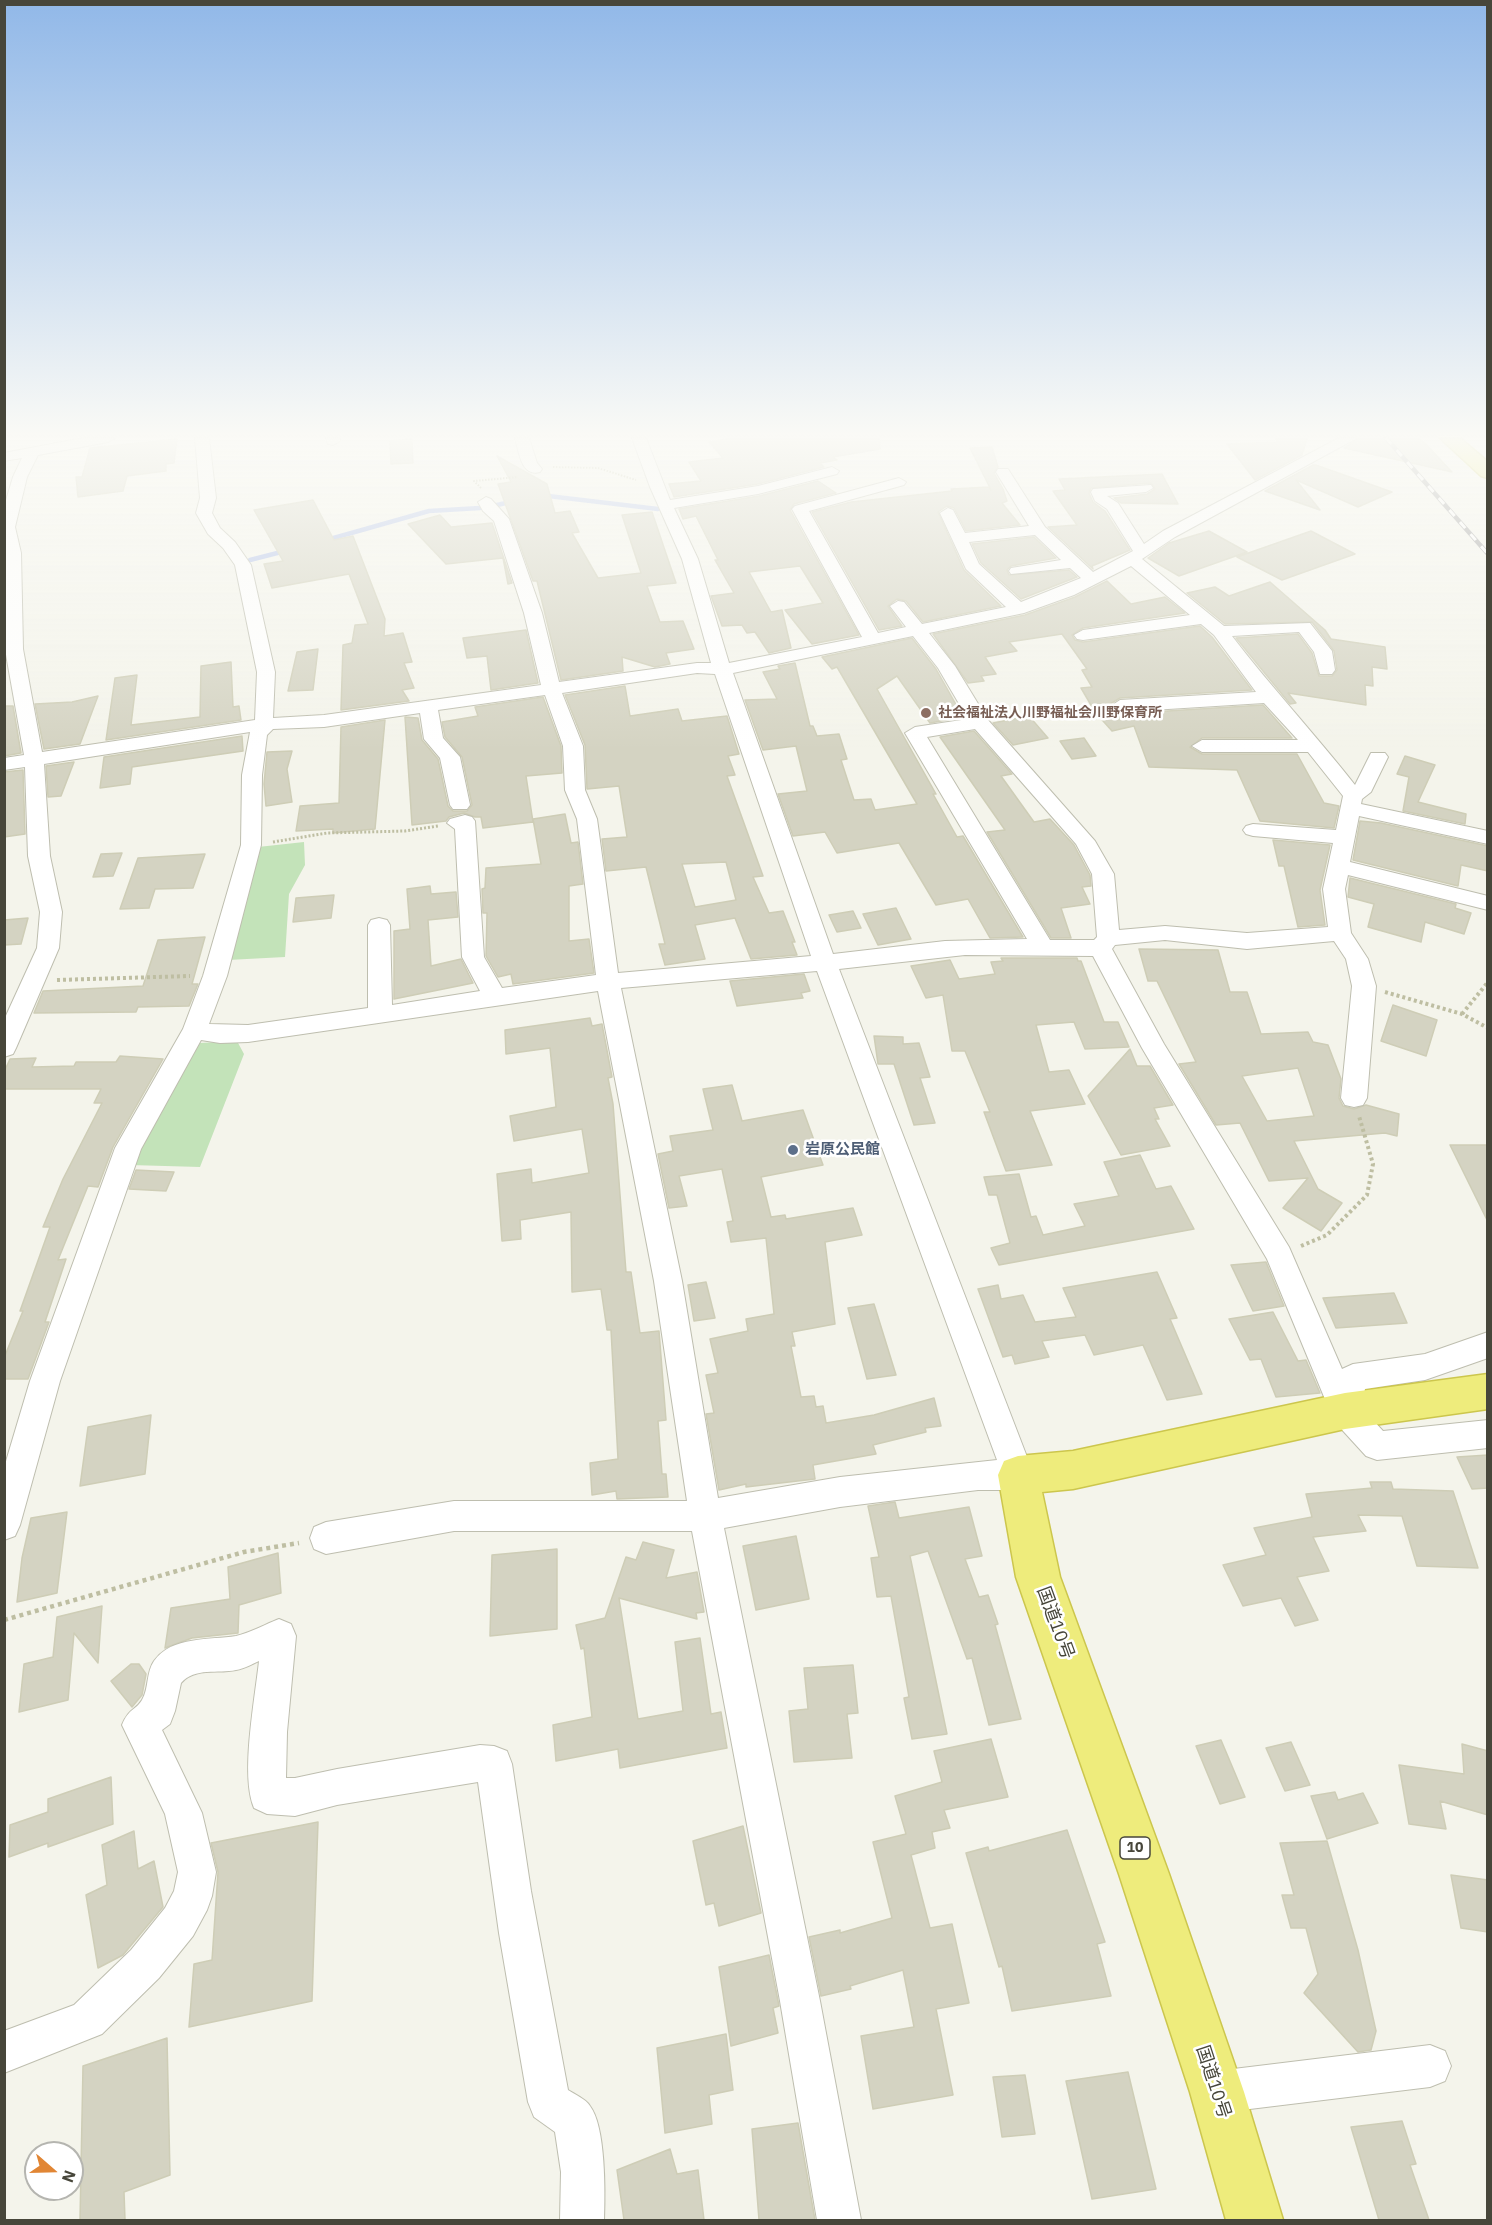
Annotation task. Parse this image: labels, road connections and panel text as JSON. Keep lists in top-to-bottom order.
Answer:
{
  "streets": {
    "highway": ["国道10号", "10"]
  },
  "places": ["社会福祉法人川野福祉会川野保育所", "岩原公民館"],
  "north": "right"
}
